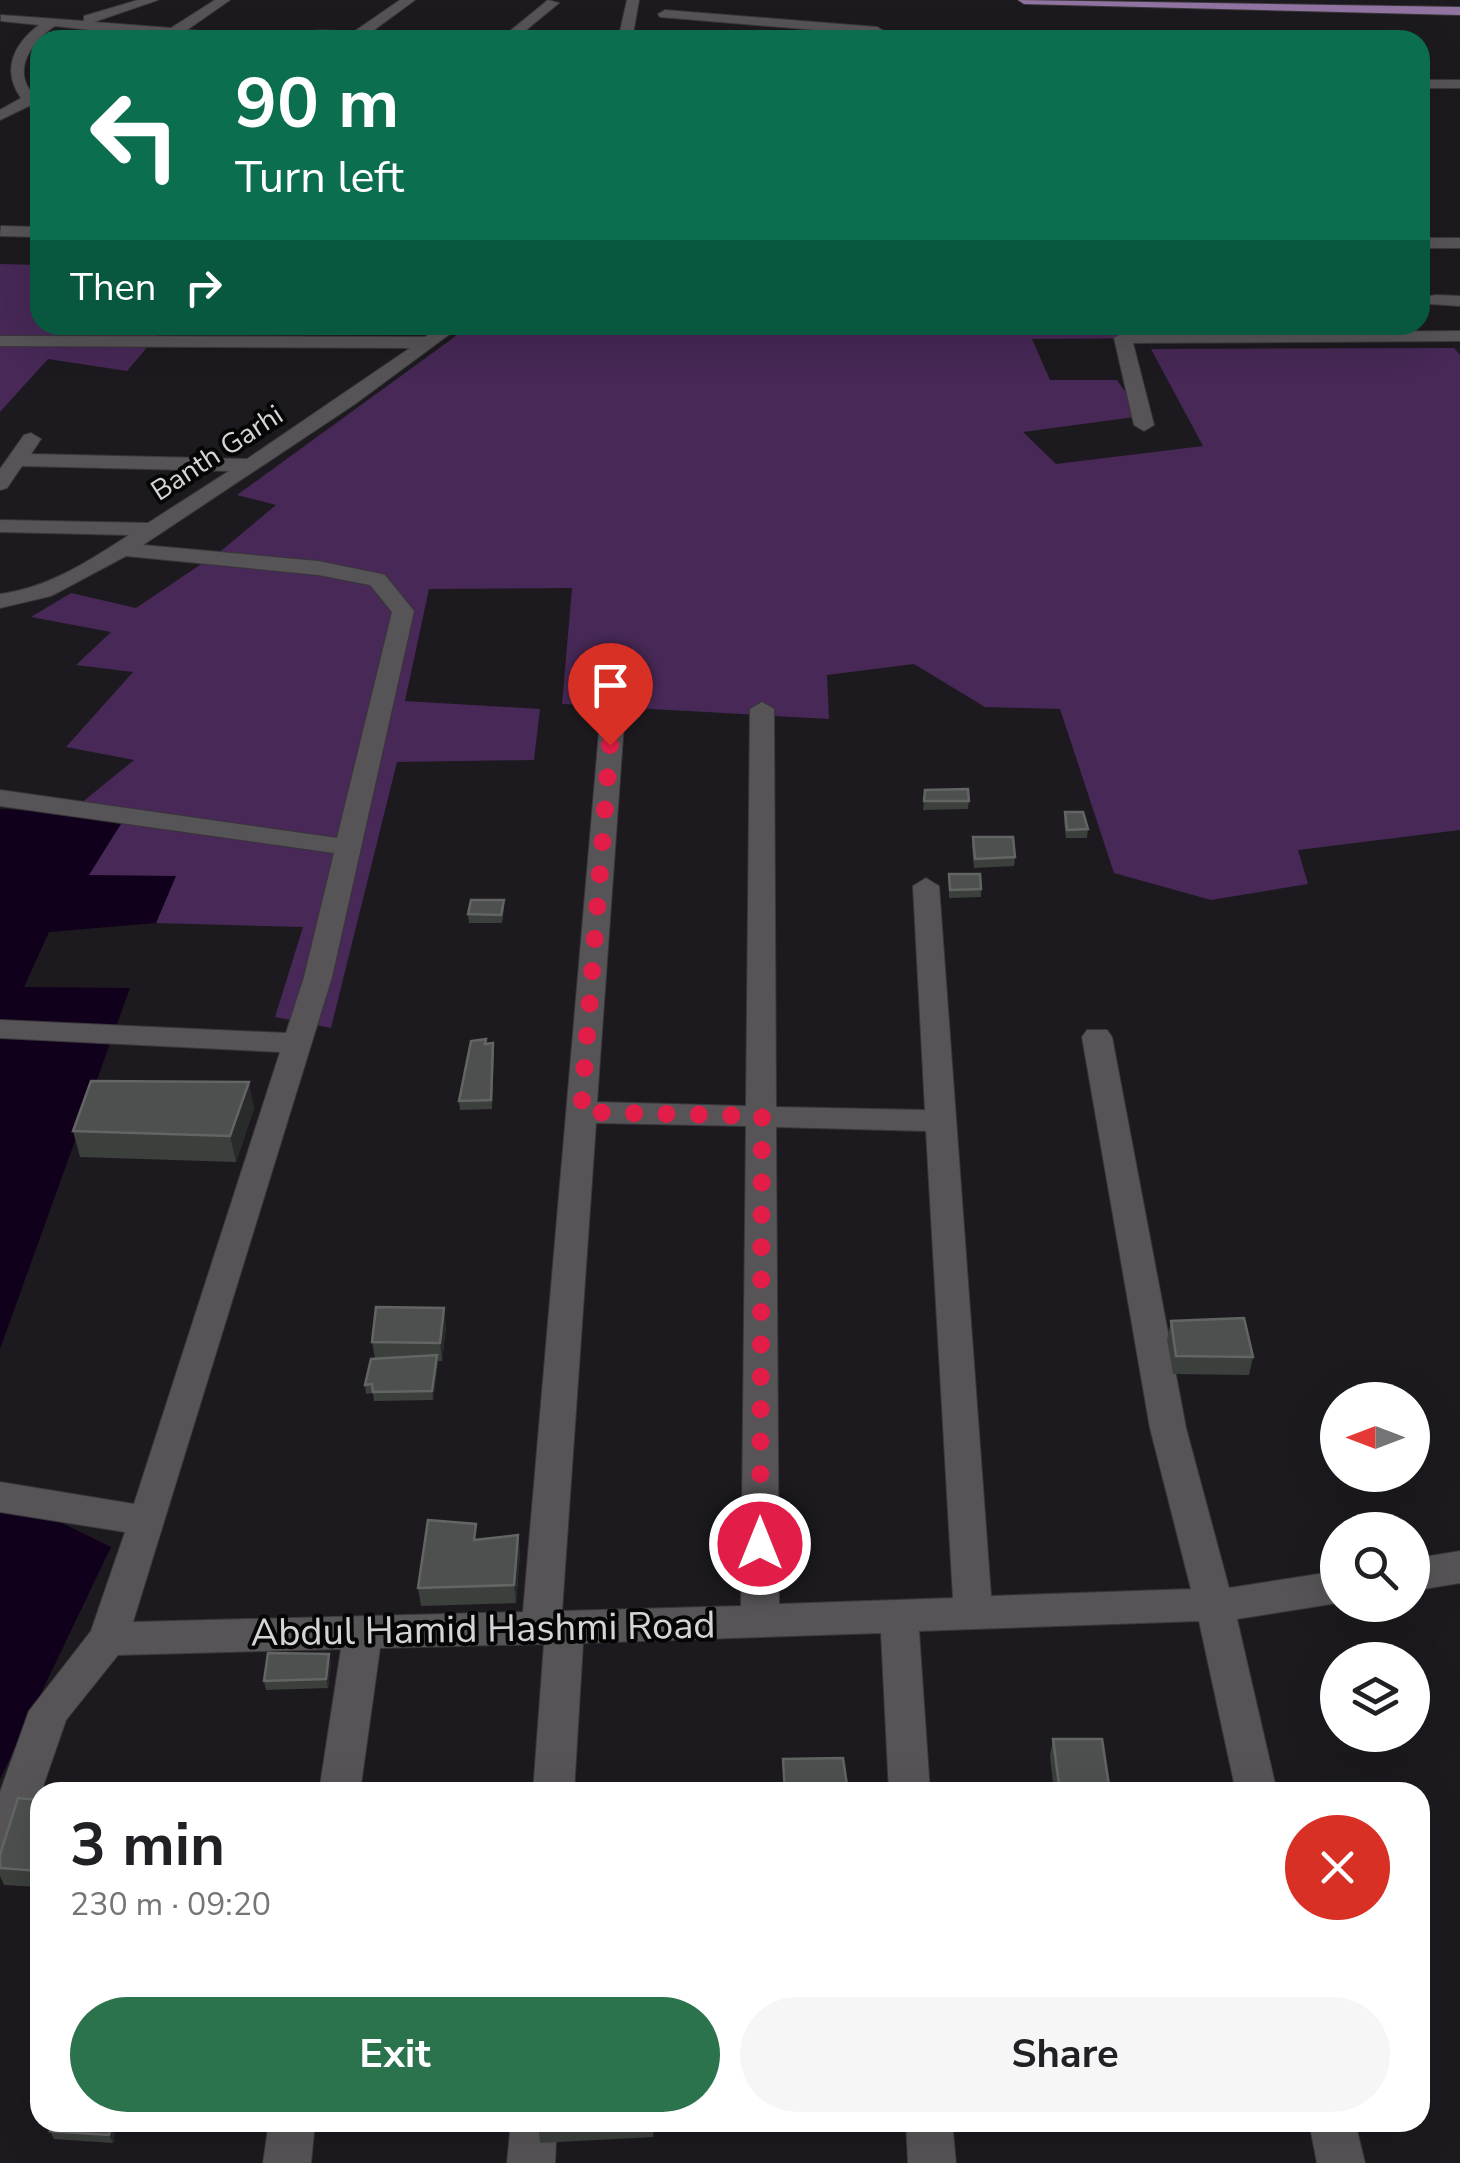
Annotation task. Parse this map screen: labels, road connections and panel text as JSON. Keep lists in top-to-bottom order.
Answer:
{
  "streets": {
    "street": ["Banth Garhi", "Abdul Hamid Hashmi Road"]
  },
  "north": "left",
  "page": {
    "turn": ["90 m", "Turn left"],
    "then": "Then",
    "heading": ["3 min", "230 m · 09:20"],
    "buttons": ["Exit", "Share"]
  }
}
